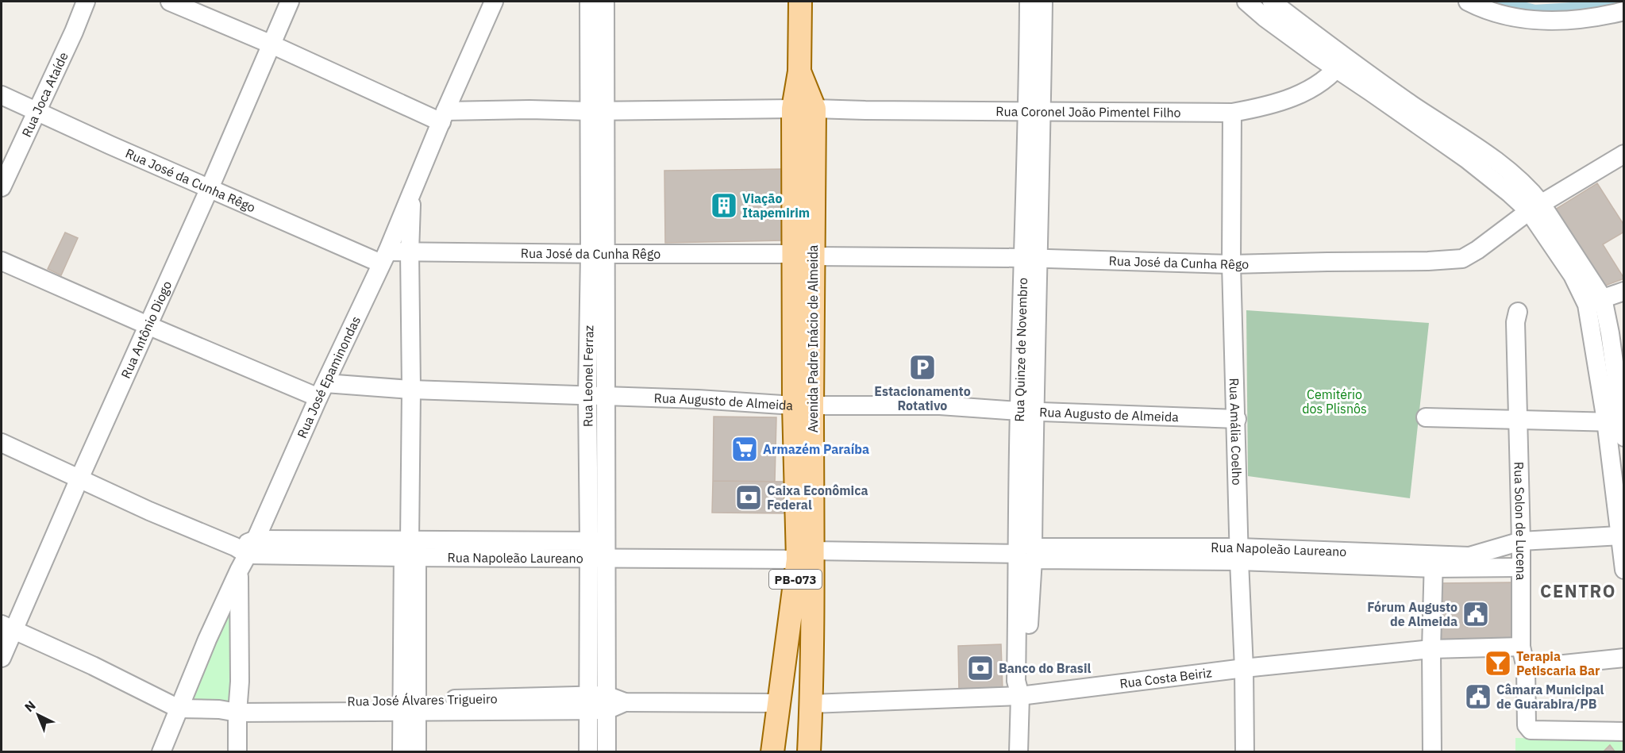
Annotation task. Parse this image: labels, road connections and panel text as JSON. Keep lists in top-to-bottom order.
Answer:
{
  "streets": {
    "main road": ["Avenida Padre Inácio de Almeida", "PB-073"],
    "street": [
      "Rua Joca Ataíde",
      "Rua Coronel João Pimentel Filho",
      "Rua José da Cunha Rêgo",
      "Rua Antônio Diogo",
      "Rua Quinze de Novembro",
      "Rua José Epaminondas",
      "Rua Leonel Ferraz",
      "Rua Augusto de Almeida",
      "Rua Amália Coelho",
      "Rua Solon de Lucena",
      "Rua Napoleão Laureano",
      "Rua Costa Beiriz",
      "Rua José Álvares Trigueiro"
    ]
  },
  "crossings": [
    ["Rua Joca Ataíde", "Rua José da Cunha Rêgo"],
    ["Rua Coronel João Pimentel Filho", "Avenida Padre Inácio de Almeida"],
    ["Rua Coronel João Pimentel Filho", "Rua Quinze de Novembro"],
    ["Rua Coronel João Pimentel Filho", "Rua José Epaminondas"],
    ["Rua Coronel João Pimentel Filho", "Rua Leonel Ferraz"],
    ["Rua Coronel João Pimentel Filho", "Rua Amália Coelho"],
    ["Rua José da Cunha Rêgo", "Rua Antônio Diogo"],
    ["Rua José da Cunha Rêgo", "Avenida Padre Inácio de Almeida"],
    ["Rua José da Cunha Rêgo", "Rua Quinze de Novembro"],
    ["Rua José da Cunha Rêgo", "Rua José Epaminondas"],
    ["Rua José da Cunha Rêgo", "Rua Leonel Ferraz"],
    ["Rua José da Cunha Rêgo", "Rua Amália Coelho"],
    ["Rua Antônio Diogo", "Rua Augusto de Almeida"],
    ["Rua Antônio Diogo", "Rua Napoleão Laureano"],
    ["Avenida Padre Inácio de Almeida", "Rua Augusto de Almeida"],
    ["Avenida Padre Inácio de Almeida", "Rua Napoleão Laureano"],
    ["Avenida Padre Inácio de Almeida", "Rua Costa Beiriz"],
    ["Avenida Padre Inácio de Almeida", "Rua José Álvares Trigueiro"],
    ["Rua Quinze de Novembro", "Rua Augusto de Almeida"],
    ["Rua Quinze de Novembro", "Rua Napoleão Laureano"],
    ["Rua Quinze de Novembro", "Rua Costa Beiriz"],
    ["Rua José Epaminondas", "Rua Augusto de Almeida"],
    ["Rua José Epaminondas", "Rua Napoleão Laureano"],
    ["Rua José Epaminondas", "Rua José Álvares Trigueiro"],
    ["Rua Leonel Ferraz", "Rua Augusto de Almeida"],
    ["Rua Leonel Ferraz", "Rua Napoleão Laureano"],
    ["Rua Leonel Ferraz", "Rua José Álvares Trigueiro"],
    ["Rua Augusto de Almeida", "Rua Amália Coelho"],
    ["Rua Amália Coelho", "Rua Napoleão Laureano"],
    ["Rua Amália Coelho", "Rua Costa Beiriz"],
    ["Rua Solon de Lucena", "Rua Napoleão Laureano"],
    ["Rua Solon de Lucena", "Rua Costa Beiriz"]
  ],
  "districts": ["CENTRO"],
  "parks": ["Cemitério dos Plisnôs"],
  "places": {
    "building": ["Viação Itapemirim"],
    "parking": ["Estacionamento Rotativo"],
    "supermarket": ["Armazém Paraíba"],
    "bank": ["Caixa Econômica Federal", "Banco do Brasil"],
    "public building": ["Fórum Augusto de Almeida", "Câmara Municipal de Guarabira/PB"],
    "bar": ["Terapia Petiscaria Bar"]
  },
  "north": "top left"
}
